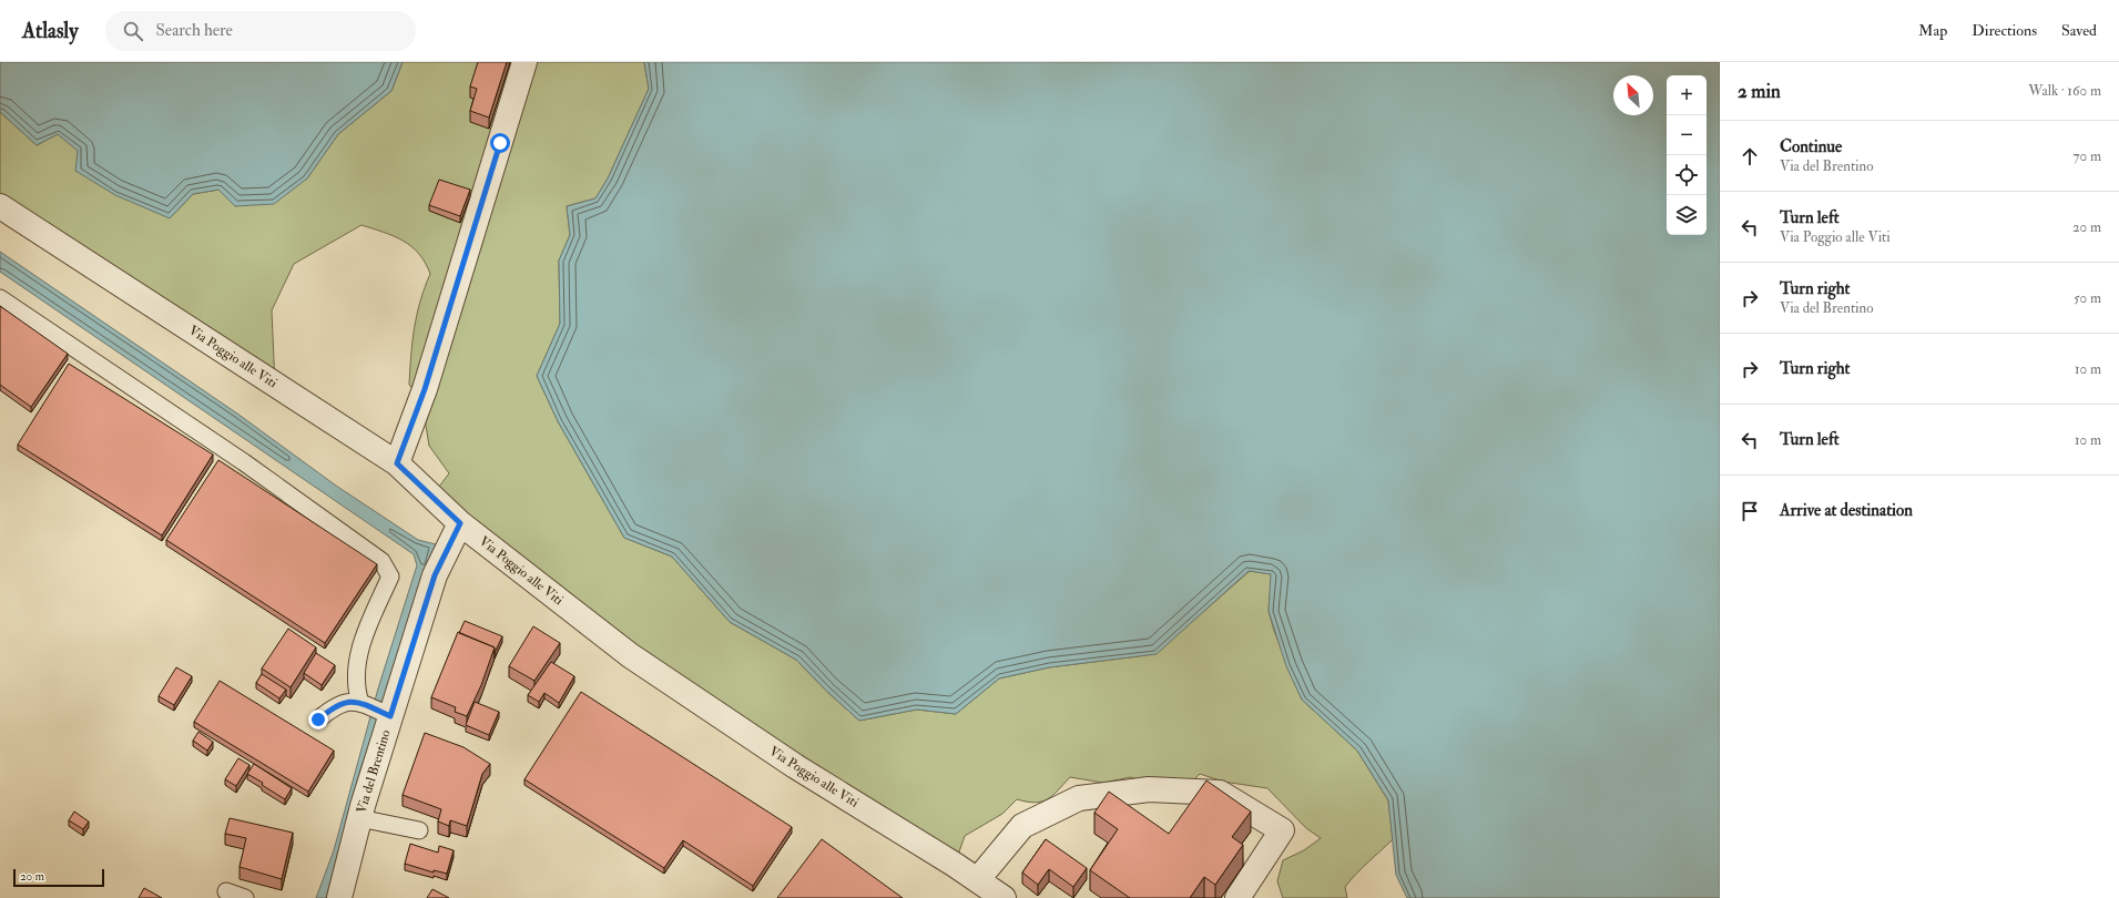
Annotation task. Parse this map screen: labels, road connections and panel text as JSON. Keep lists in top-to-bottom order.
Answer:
{
  "streets": {
    "street": ["Via Poggio alle Viti", "Via del Brentino"]
  },
  "crossings": [
    ["Via Poggio alle Viti", "Via del Brentino"]
  ],
  "scale_bar": "20 m",
  "north": "top left",
  "page": {
    "header": "Atlasly",
    "search": "Search here",
    "nav": ["Map", "Directions", "Saved"],
    "heading": ["2 min", "Walk · 160 m"],
    "map_buttons": ["+", "−"],
    "list": [
      ["Continue", "Via del Brentino", "70 m"],
      ["Turn left", "Via Poggio alle Viti", "20 m"],
      ["Turn right", "Via del Brentino", "50 m"],
      ["Turn right", "10 m"],
      ["Turn left", "10 m"],
      "Arrive at destination"
    ],
    "scale": "20 m"
  }
}
